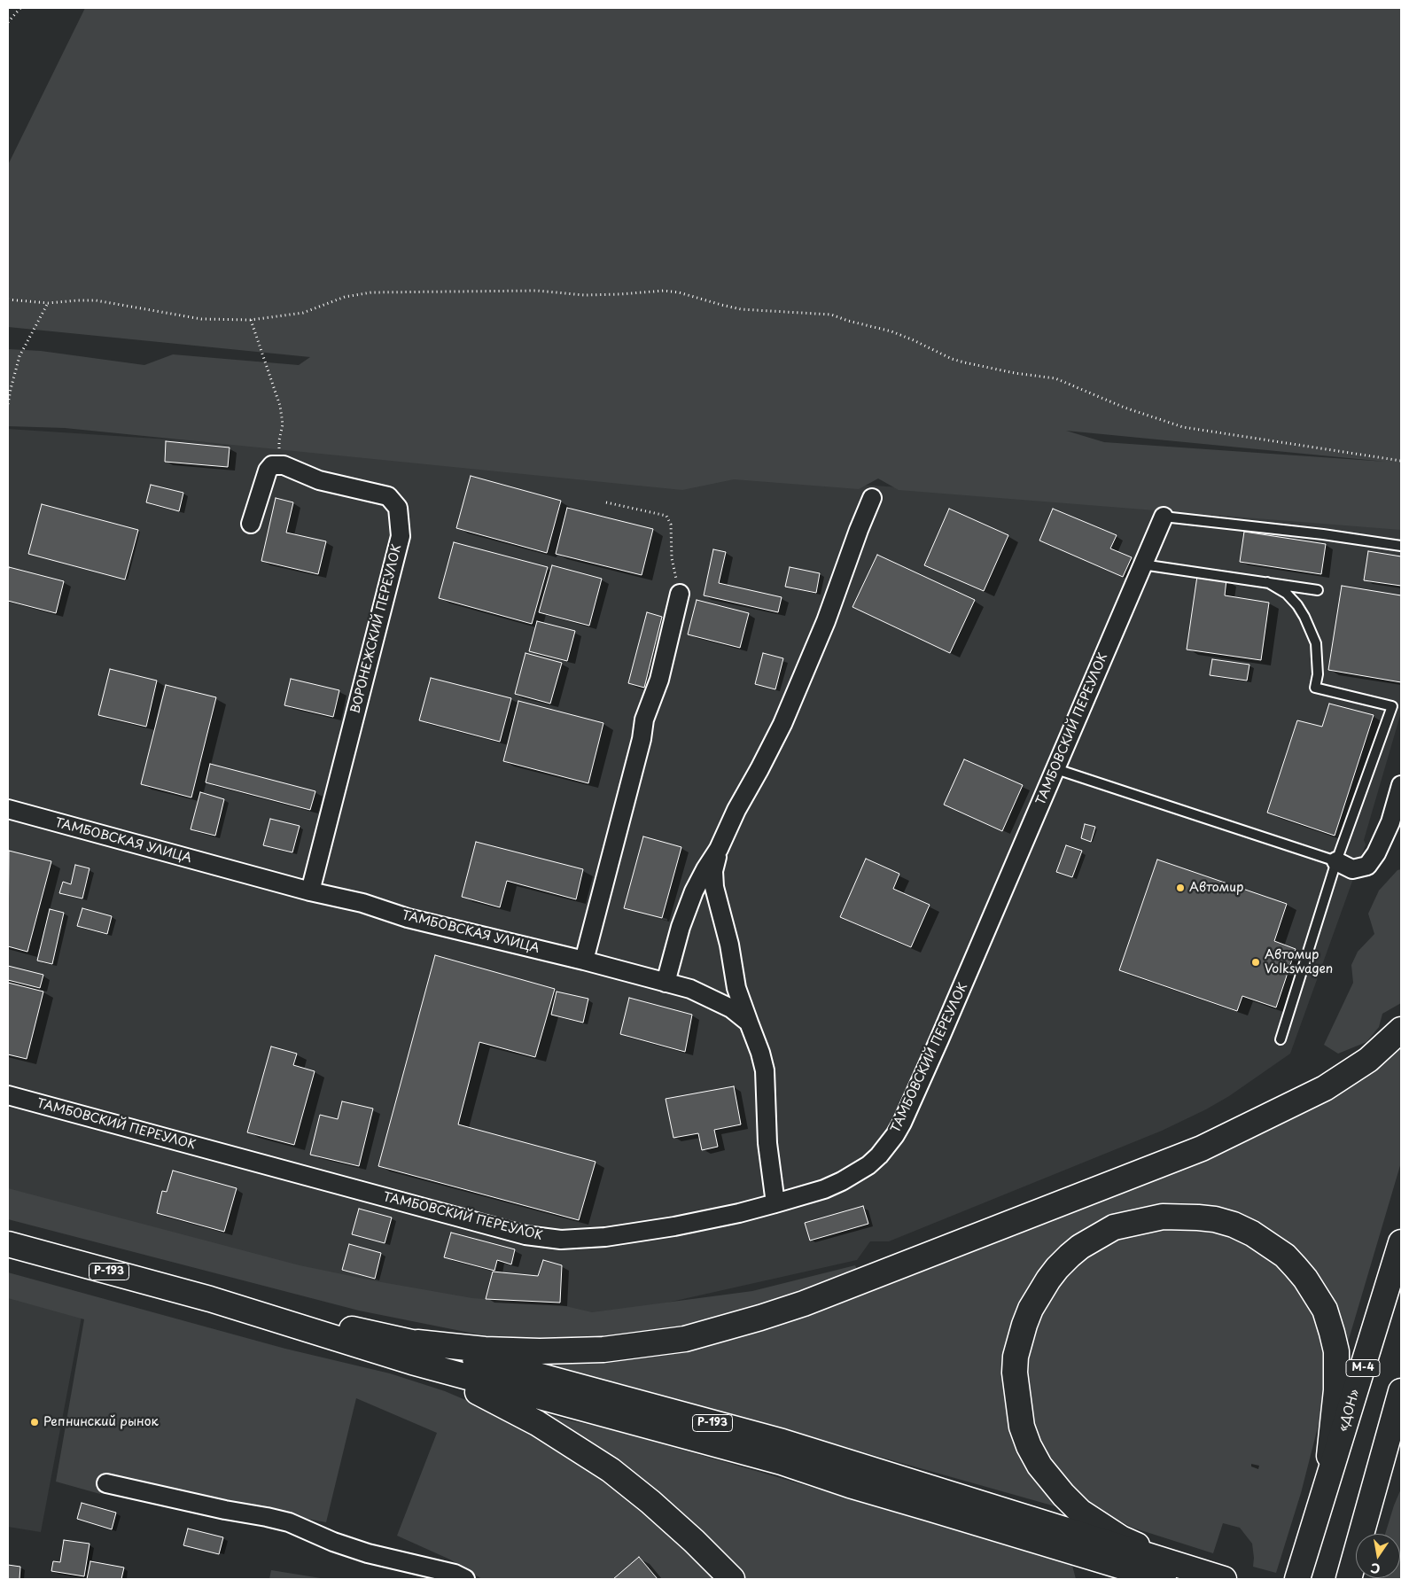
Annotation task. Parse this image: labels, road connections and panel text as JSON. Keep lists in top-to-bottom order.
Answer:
{
  "streets": {
    "main road": ["Р-193", "М-4", "«ДОН»"],
    "street": ["ВОРОНЕЖСКИЙ ПЕРЕУЛОК", "ТАМБОВСКИЙ ПЕРЕУЛОК", "ТАМБОВСКАЯ УЛИЦА"]
  },
  "crossings": [
    ["ВОРОНЕЖСКИЙ ПЕРЕУЛОК", "ТАМБОВСКАЯ УЛИЦА"]
  ],
  "places": ["Автомир", "Автомир Volkswagen", "Репнинский рынок"],
  "north": "bottom"
}
